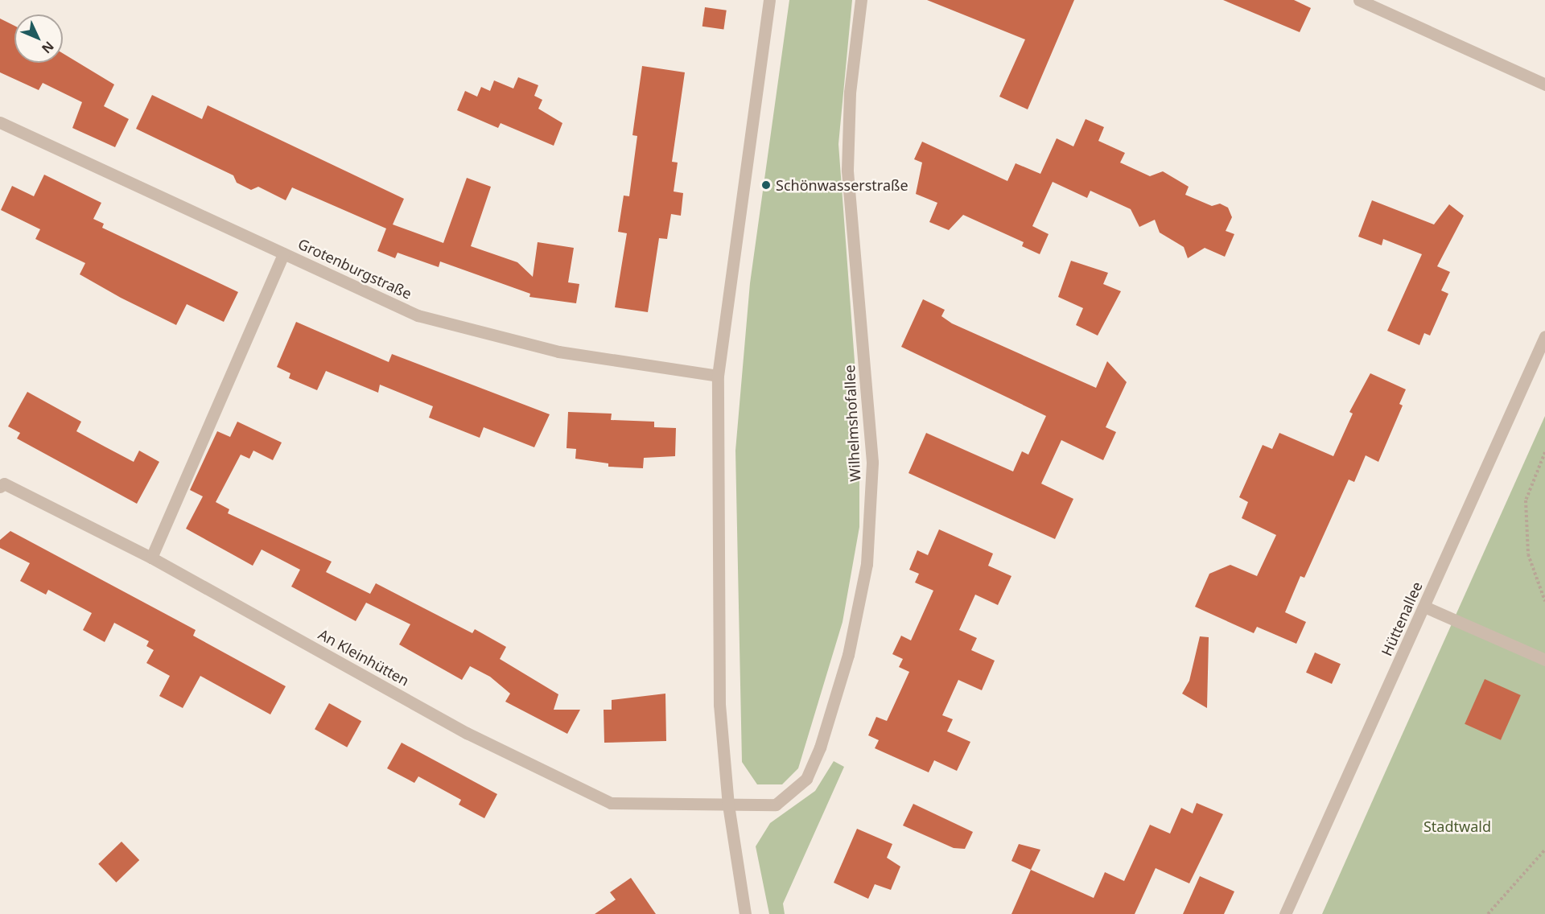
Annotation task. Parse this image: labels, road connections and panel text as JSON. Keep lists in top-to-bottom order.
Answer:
{
  "streets": {
    "street": [
      "Grotenburgstraße",
      "Wilhelmshofallee",
      "Hüttenallee",
      "An Kleinhütten"
    ]
  },
  "crossings": [
    ["Wilhelmshofallee", "An Kleinhütten"]
  ],
  "parks": ["Stadtwald"],
  "places": ["Schönwasserstraße"],
  "north": "bottom right"
}
